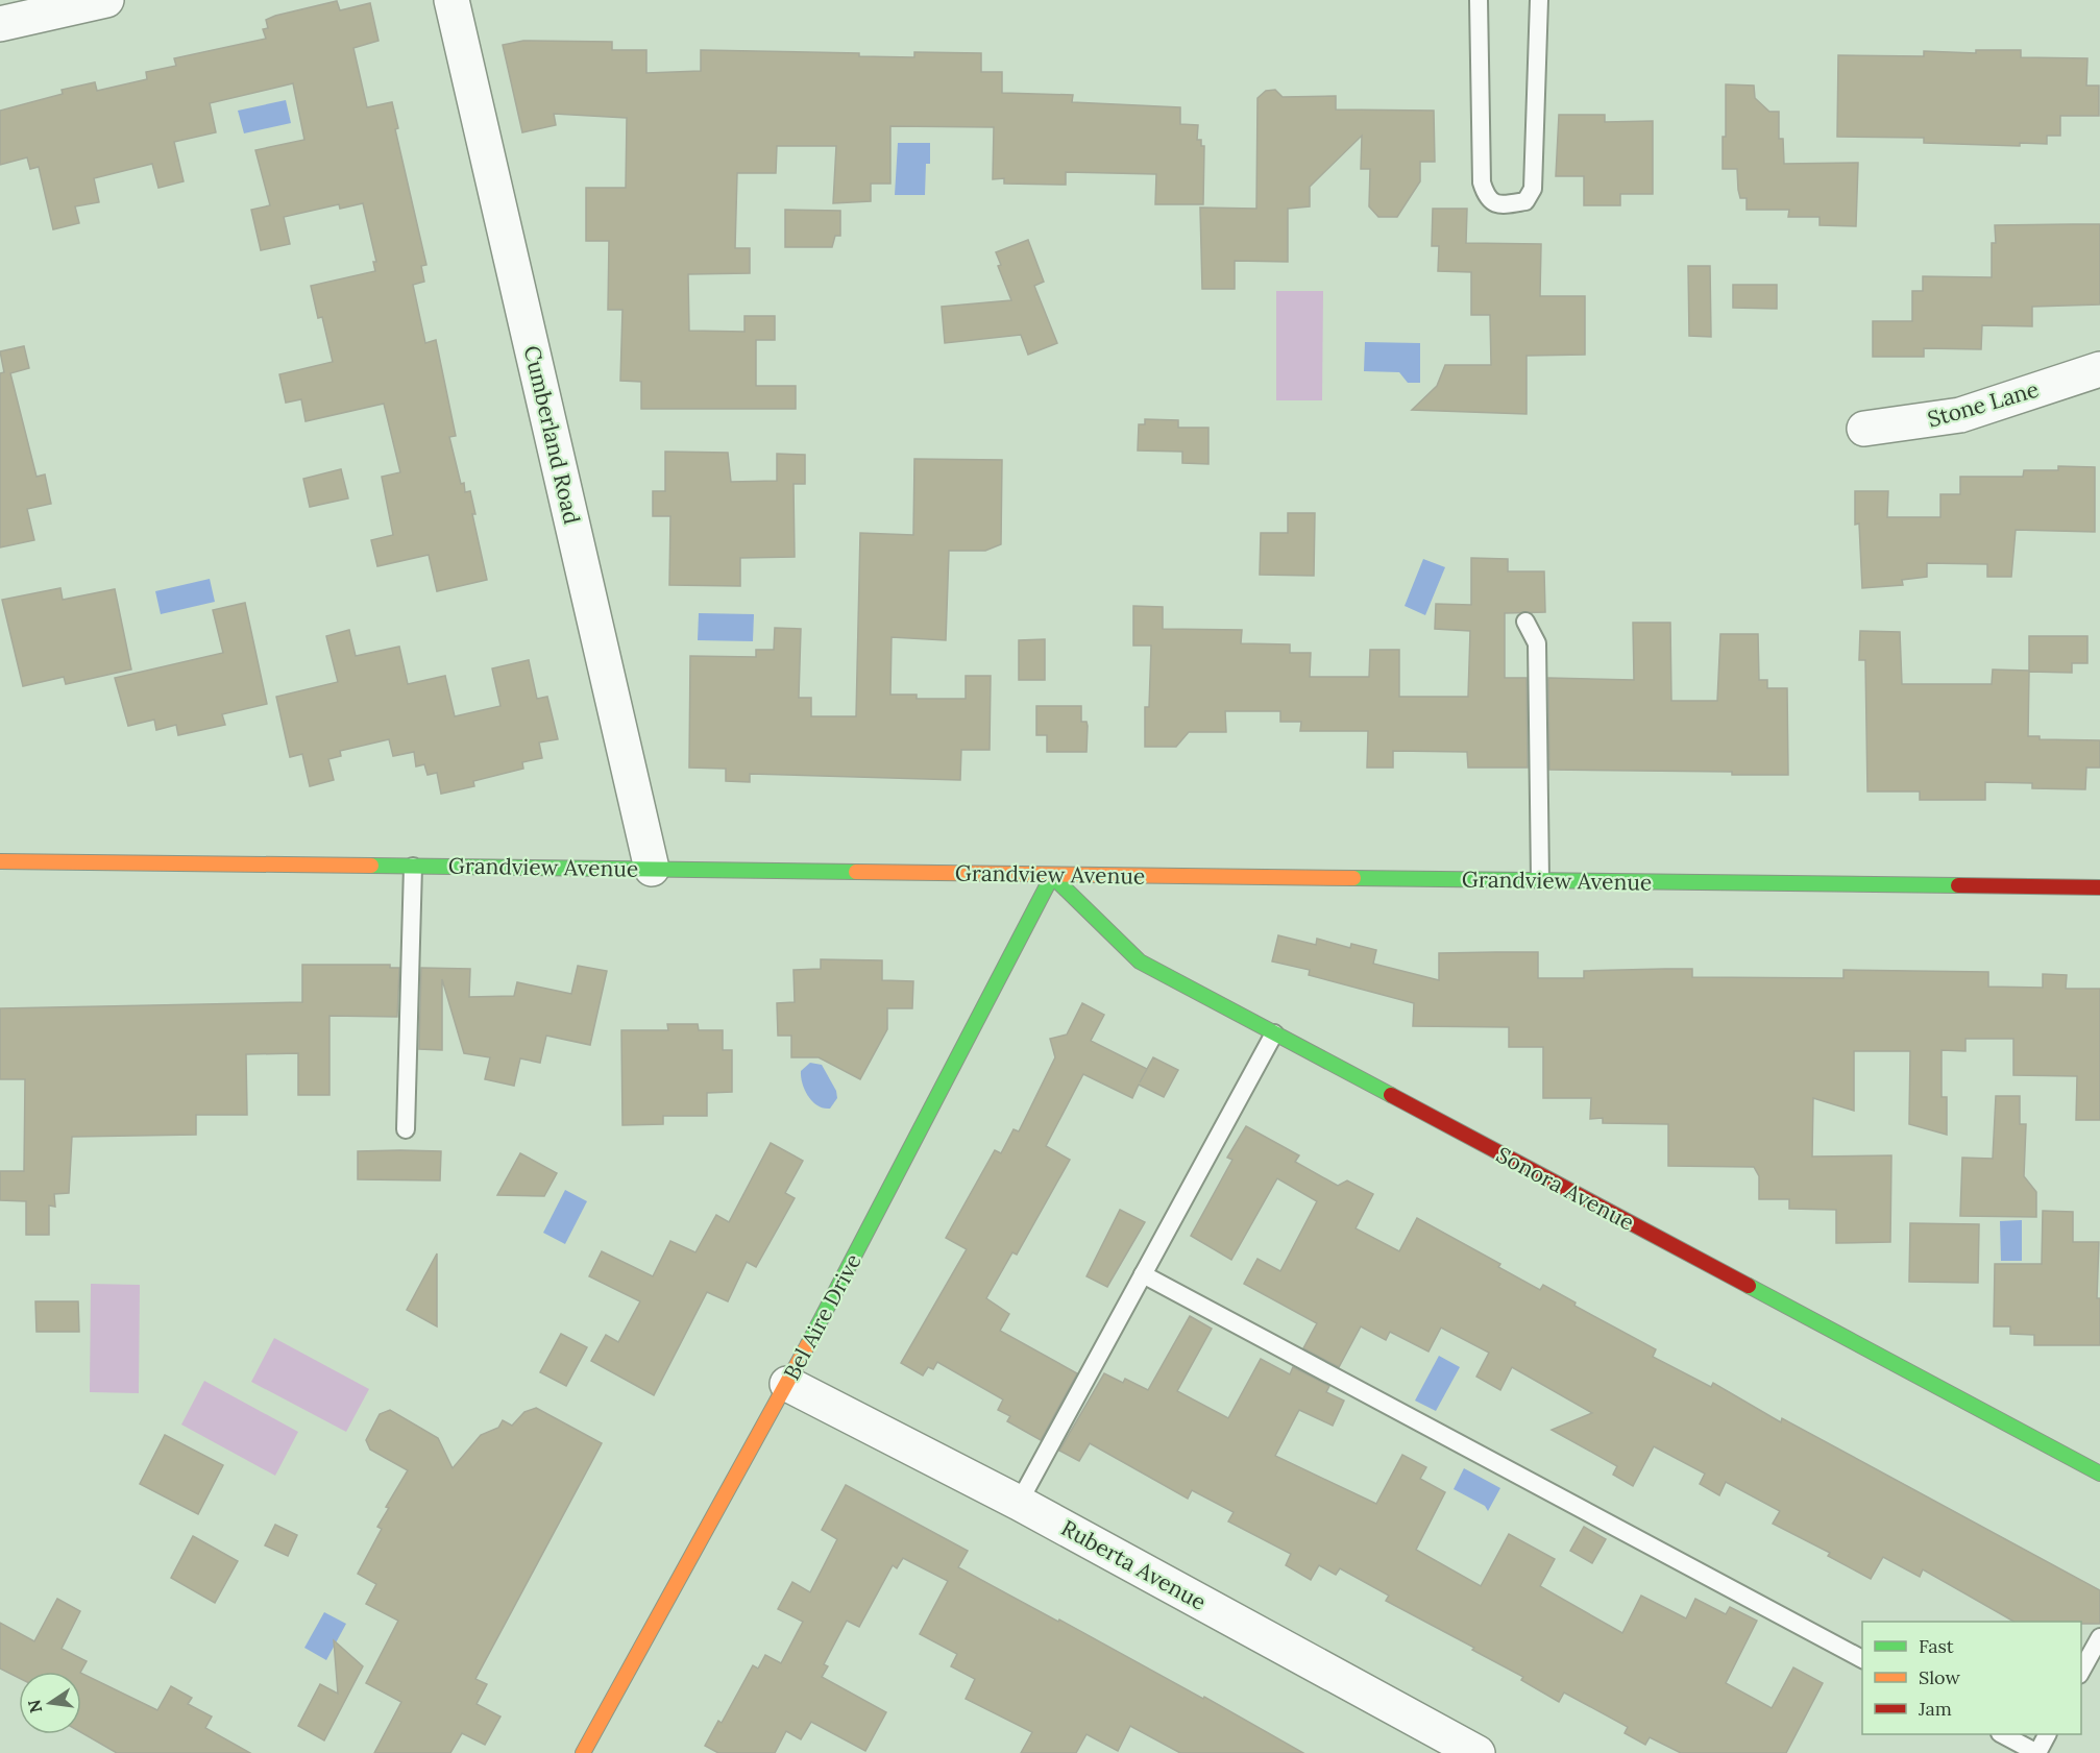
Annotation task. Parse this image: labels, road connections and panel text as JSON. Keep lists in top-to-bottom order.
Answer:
{
  "streets": {
    "street": [
      "Stone Lane",
      "Cumberland Road",
      "Grandview Avenue",
      "Sonora Avenue",
      "Bel Aire Drive",
      "Ruberta Avenue"
    ]
  },
  "crossings": [
    ["Cumberland Road", "Grandview Avenue"],
    ["Grandview Avenue", "Sonora Avenue"],
    ["Grandview Avenue", "Bel Aire Drive"],
    ["Sonora Avenue", "Bel Aire Drive"],
    ["Bel Aire Drive", "Ruberta Avenue"]
  ],
  "legend": ["Fast", "Slow", "Jam"],
  "north": "left"
}
